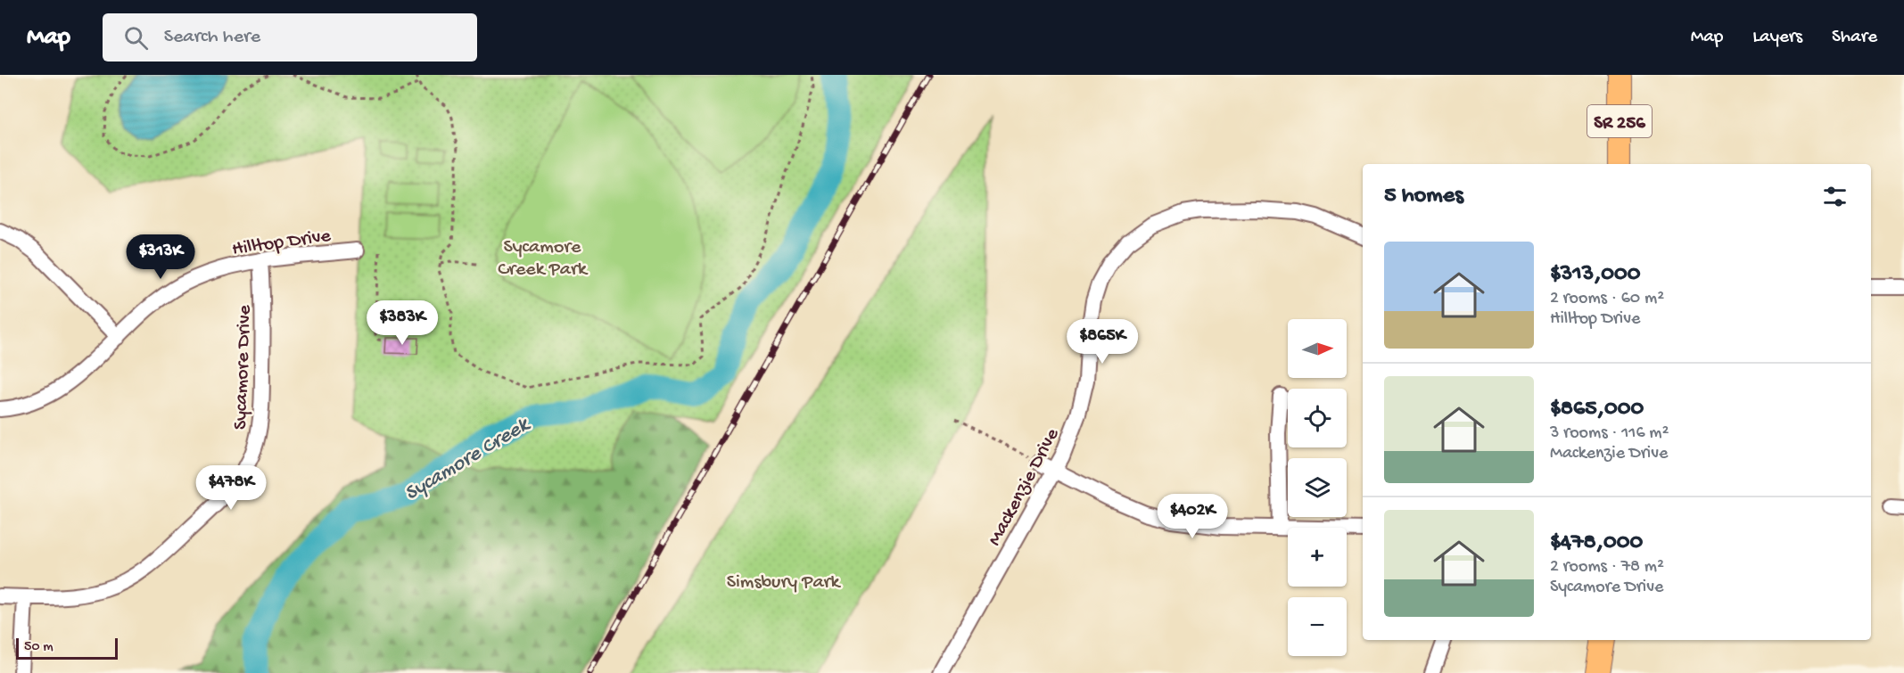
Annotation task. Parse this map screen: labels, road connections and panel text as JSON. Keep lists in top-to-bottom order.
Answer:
{
  "streets": {
    "main road": ["SR 256"],
    "street": ["Hilltop Drive", "Sycamore Drive", "Mackenzie Drive"]
  },
  "crossings": [
    ["Hilltop Drive", "Sycamore Drive"]
  ],
  "water": ["Sycamore Creek"],
  "parks": ["Sycamore Creek Park", "Simsbury Park"],
  "scale_bar": "50 m",
  "north": "right",
  "page": {
    "header": "Map",
    "search": "Search here",
    "nav": ["Map", "Layers", "Share"],
    "heading": "5 homes",
    "list": [
      {
        "name": "$313,000",
        "note": "2 rooms · 60 m² · Hilltop Drive"
      },
      {
        "name": "$865,000",
        "note": "3 rooms · 116 m² · Mackenzie Drive"
      },
      {
        "name": "$478,000",
        "note": "2 rooms · 78 m² · Sycamore Drive"
      }
    ],
    "price": [
      "$313K",
      "$383K",
      "$865K",
      "$478K",
      "$402K"
    ],
    "map_buttons": ["+", "−"],
    "scale": "50 m"
  }
}
